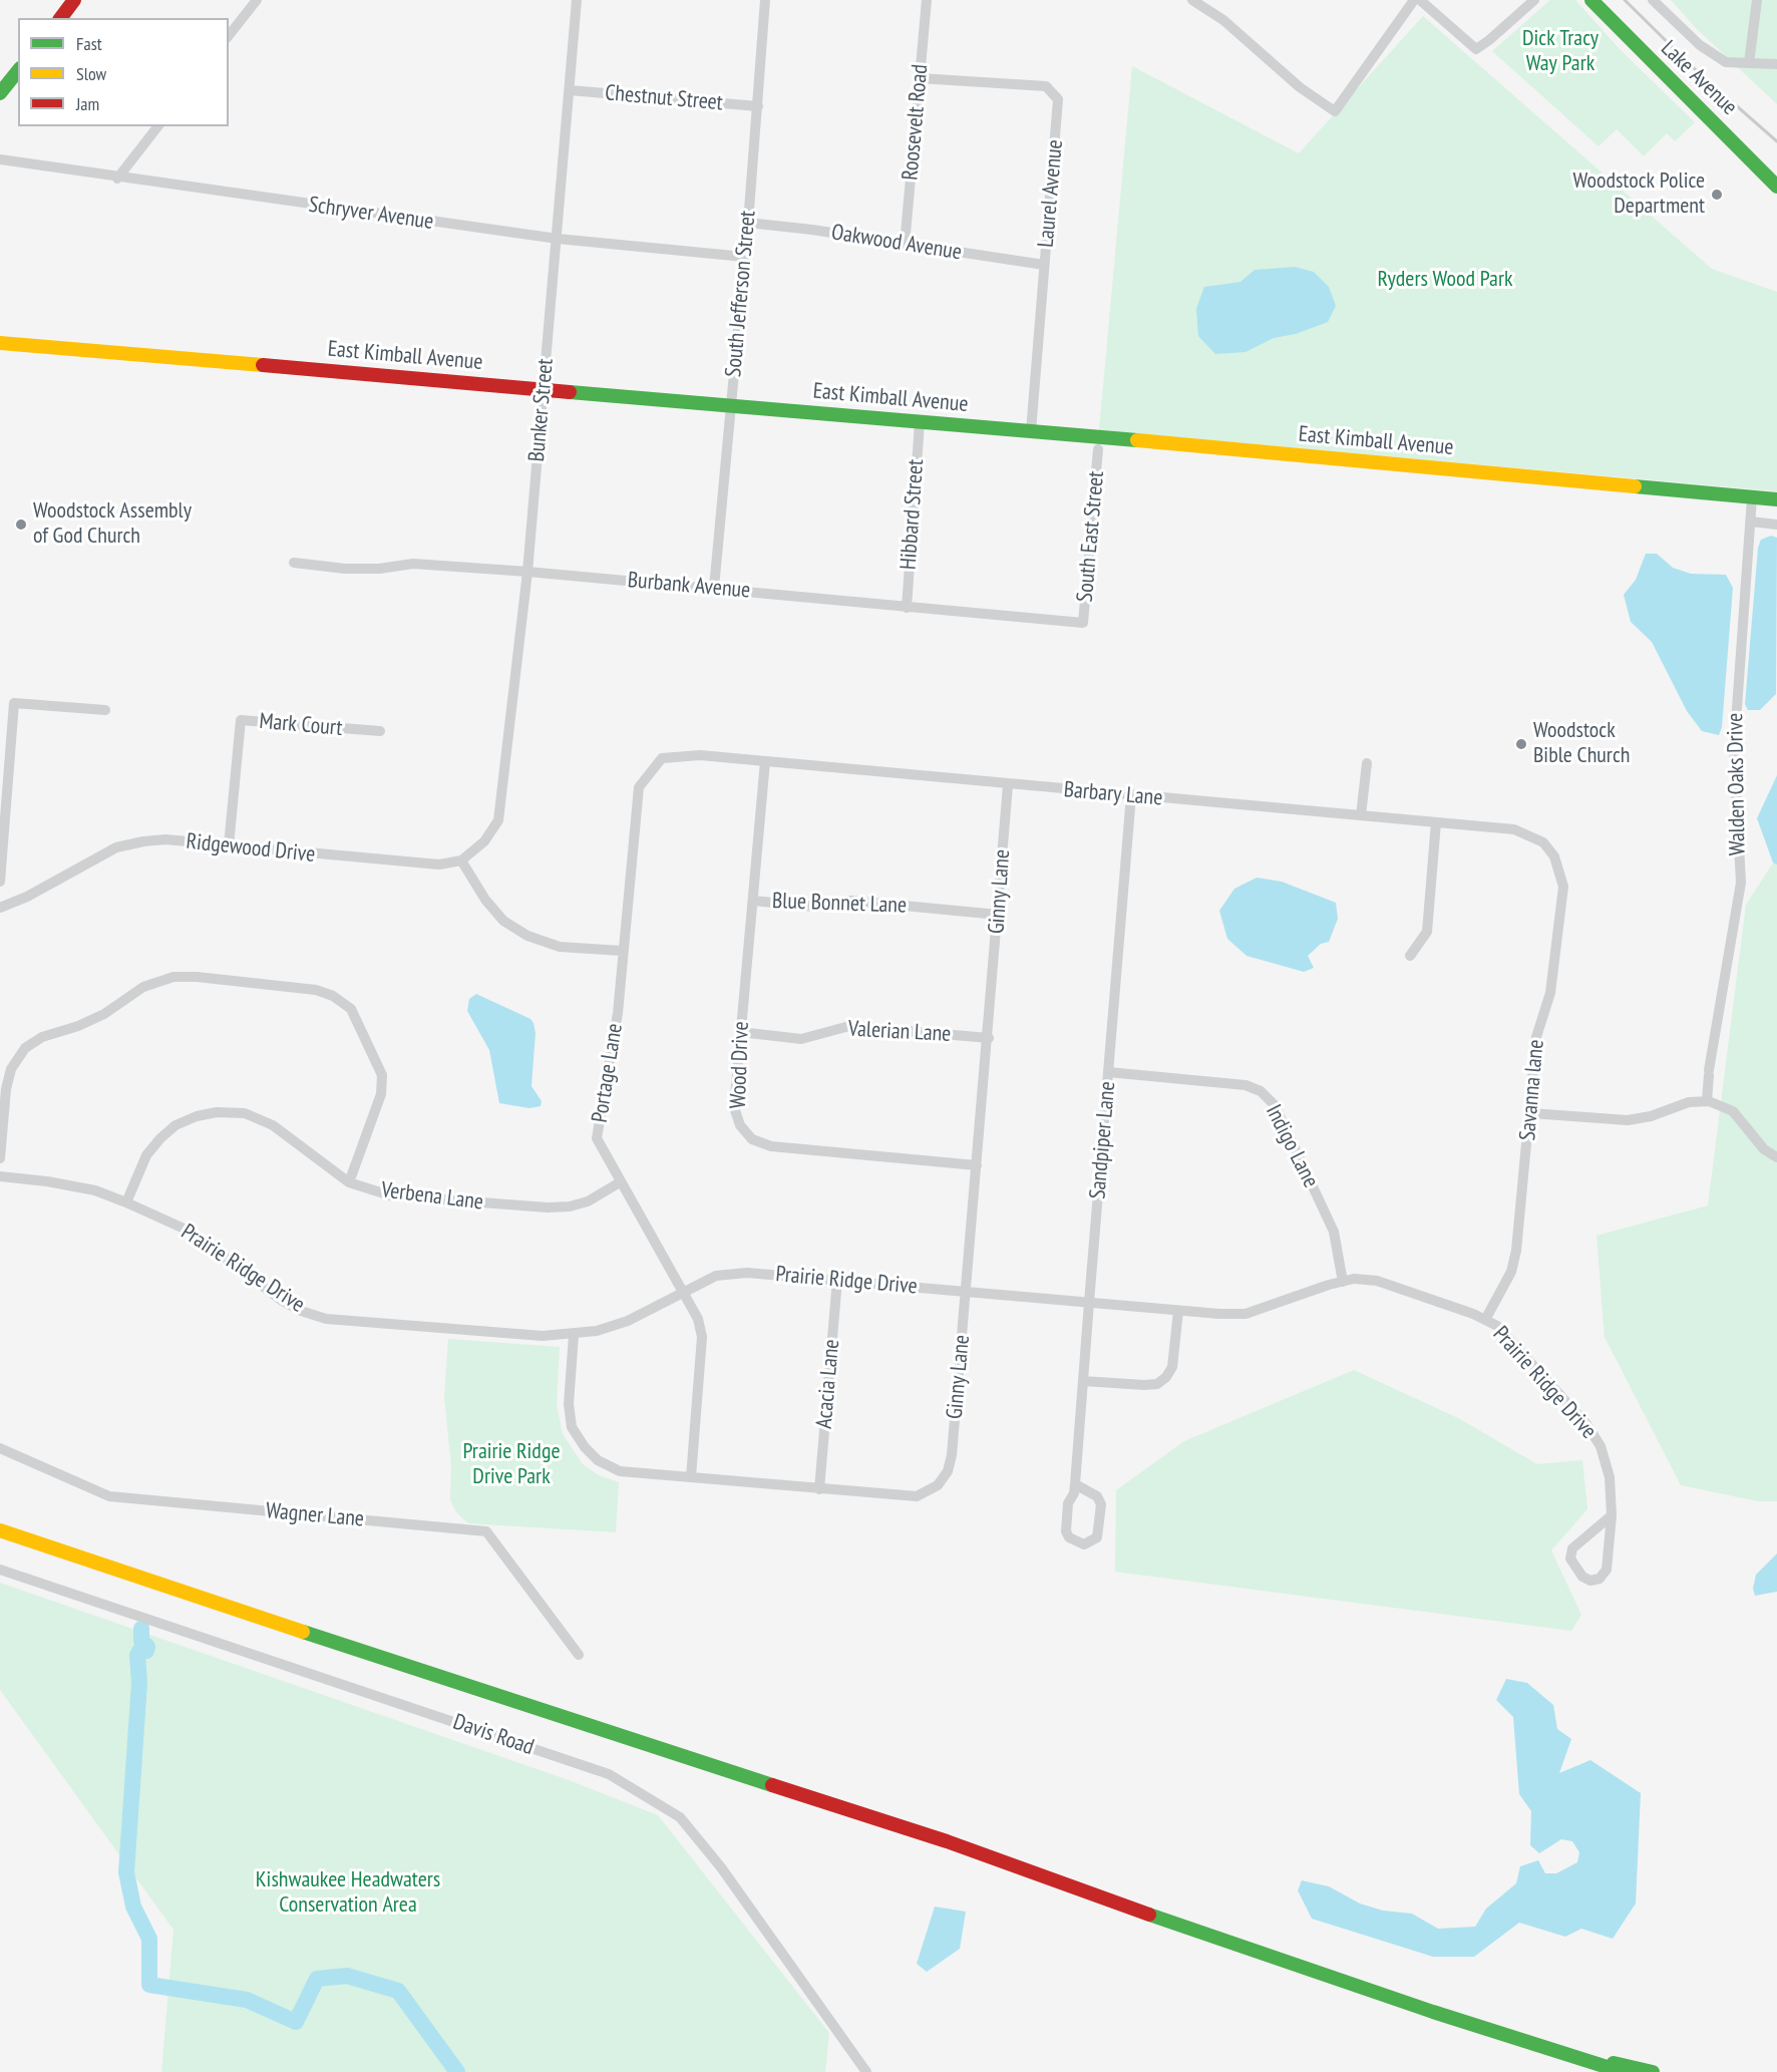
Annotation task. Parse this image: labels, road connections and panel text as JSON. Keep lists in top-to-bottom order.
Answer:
{
  "streets": {
    "street": [
      "Lake Avenue",
      "Chestnut Street",
      "Roosevelt Road",
      "Laurel Avenue",
      "Schryver Avenue",
      "Oakwood Avenue",
      "South Jefferson Street",
      "East Kimball Avenue",
      "Bunker Street",
      "Hibbard Street",
      "South East Street",
      "Burbank Avenue",
      "Mark Court",
      "Walden Oaks Drive",
      "Barbary Lane",
      "Ridgewood Drive",
      "Ginny Lane",
      "Blue Bonnet Lane",
      "Valerian Lane",
      "Wood Drive",
      "Portage Lane",
      "Savanna lane",
      "Sandpiper Lane",
      "Indigo Lane",
      "Verbena Lane",
      "Prairie Ridge Drive",
      "Acacia Lane",
      "Wagner Lane",
      "Davis Road"
    ]
  },
  "crossings": [
    ["Chestnut Street", "South Jefferson Street"],
    ["Chestnut Street", "Bunker Street"],
    ["Roosevelt Road", "Laurel Avenue"],
    ["Roosevelt Road", "Oakwood Avenue"],
    ["Laurel Avenue", "Oakwood Avenue"],
    ["Laurel Avenue", "East Kimball Avenue"],
    ["Schryver Avenue", "South Jefferson Street"],
    ["Schryver Avenue", "Bunker Street"],
    ["Oakwood Avenue", "South Jefferson Street"],
    ["South Jefferson Street", "East Kimball Avenue"],
    ["South Jefferson Street", "Burbank Avenue"],
    ["East Kimball Avenue", "Bunker Street"],
    ["East Kimball Avenue", "Hibbard Street"],
    ["East Kimball Avenue", "Walden Oaks Drive"],
    ["Bunker Street", "Burbank Avenue"],
    ["Bunker Street", "Ridgewood Drive"],
    ["Hibbard Street", "Burbank Avenue"],
    ["South East Street", "Burbank Avenue"],
    ["Mark Court", "Ridgewood Drive"],
    ["Barbary Lane", "Ginny Lane"],
    ["Barbary Lane", "Wood Drive"],
    ["Barbary Lane", "Portage Lane"],
    ["Barbary Lane", "Savanna lane"],
    ["Barbary Lane", "Sandpiper Lane"],
    ["Ginny Lane", "Blue Bonnet Lane"],
    ["Ginny Lane", "Valerian Lane"],
    ["Ginny Lane", "Wood Drive"],
    ["Ginny Lane", "Portage Lane"],
    ["Ginny Lane", "Prairie Ridge Drive"],
    ["Ginny Lane", "Acacia Lane"],
    ["Blue Bonnet Lane", "Wood Drive"],
    ["Valerian Lane", "Wood Drive"],
    ["Portage Lane", "Verbena Lane"],
    ["Portage Lane", "Prairie Ridge Drive"],
    ["Savanna lane", "Prairie Ridge Drive"],
    ["Sandpiper Lane", "Indigo Lane"],
    ["Sandpiper Lane", "Prairie Ridge Drive"],
    ["Indigo Lane", "Prairie Ridge Drive"],
    ["Verbena Lane", "Prairie Ridge Drive"],
    ["Prairie Ridge Drive", "Acacia Lane"]
  ],
  "parks": [
    "Dick Tracy Way Park",
    "Ryders Wood Park",
    "Prairie Ridge Drive Park",
    "Kishwaukee Headwaters Conservation Area"
  ],
  "places": ["Woodstock Police Department", "Woodstock Assembly of God Church", "Woodstock Bible Church"],
  "legend": ["Fast", "Slow", "Jam"]
}
